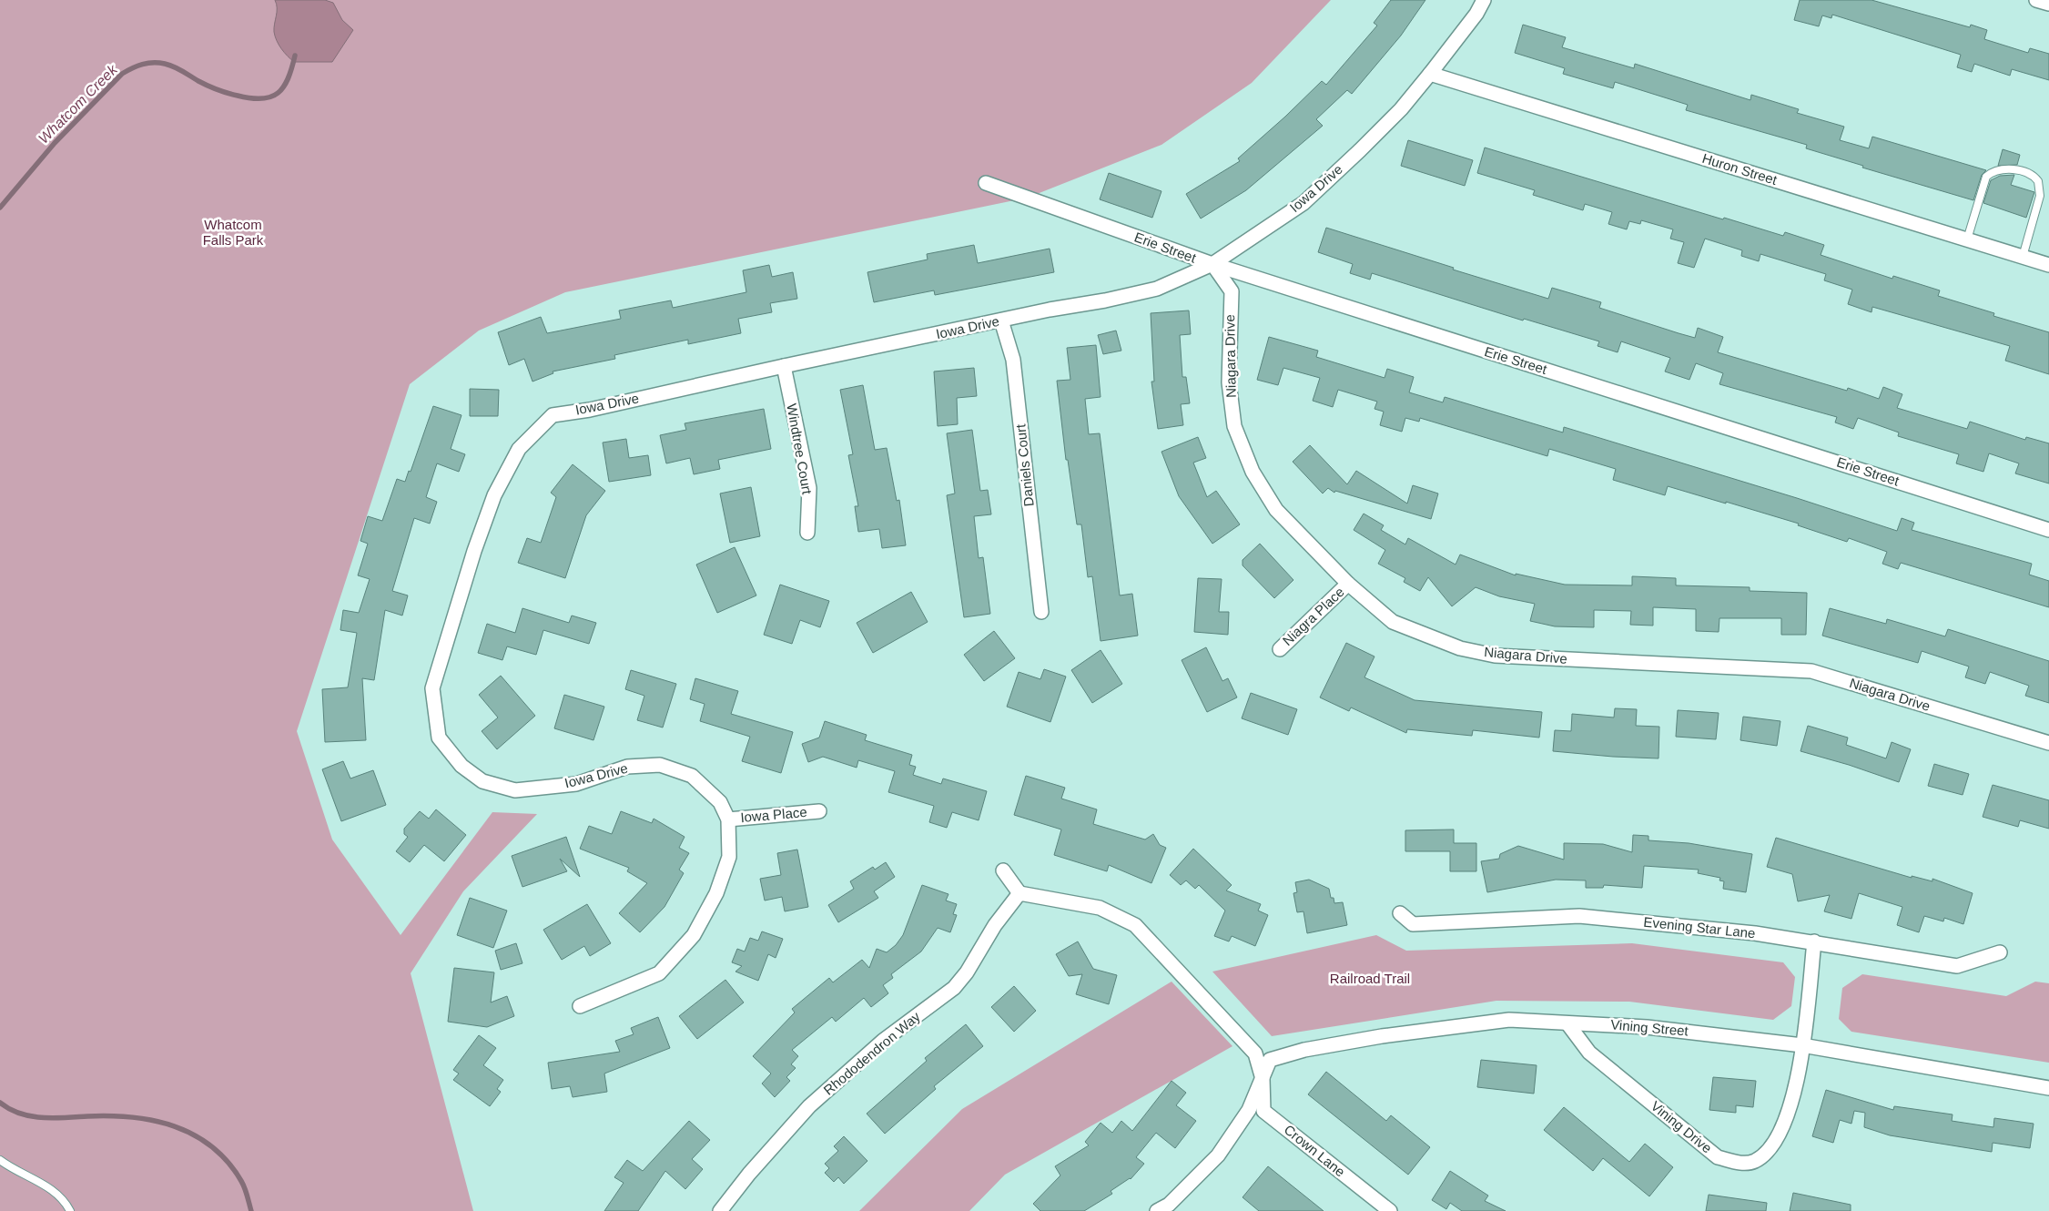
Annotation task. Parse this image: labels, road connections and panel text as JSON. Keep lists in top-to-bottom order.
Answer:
{
  "streets": {
    "street": [
      "Huron Street",
      "Iowa Drive",
      "Erie Street",
      "Niagara Drive",
      "Windtree Court",
      "Daniels Court",
      "Niagra Place",
      "Iowa Place",
      "Evening Star Lane",
      "Vining Street",
      "Rhododendron Way",
      "Vining Drive",
      "Crown Lane"
    ]
  },
  "crossings": [
    ["Huron Street", "Iowa Drive"],
    ["Iowa Drive", "Erie Street"],
    ["Iowa Drive", "Niagara Drive"],
    ["Iowa Drive", "Windtree Court"],
    ["Iowa Drive", "Daniels Court"],
    ["Iowa Drive", "Iowa Place"],
    ["Erie Street", "Niagara Drive"],
    ["Niagara Drive", "Niagra Place"],
    ["Evening Star Lane", "Vining Drive"],
    ["Vining Street", "Vining Drive"],
    ["Vining Street", "Crown Lane"]
  ],
  "water": ["Whatcom Creek"],
  "parks": ["Whatcom Falls Park", "Railroad Trail"]
}
